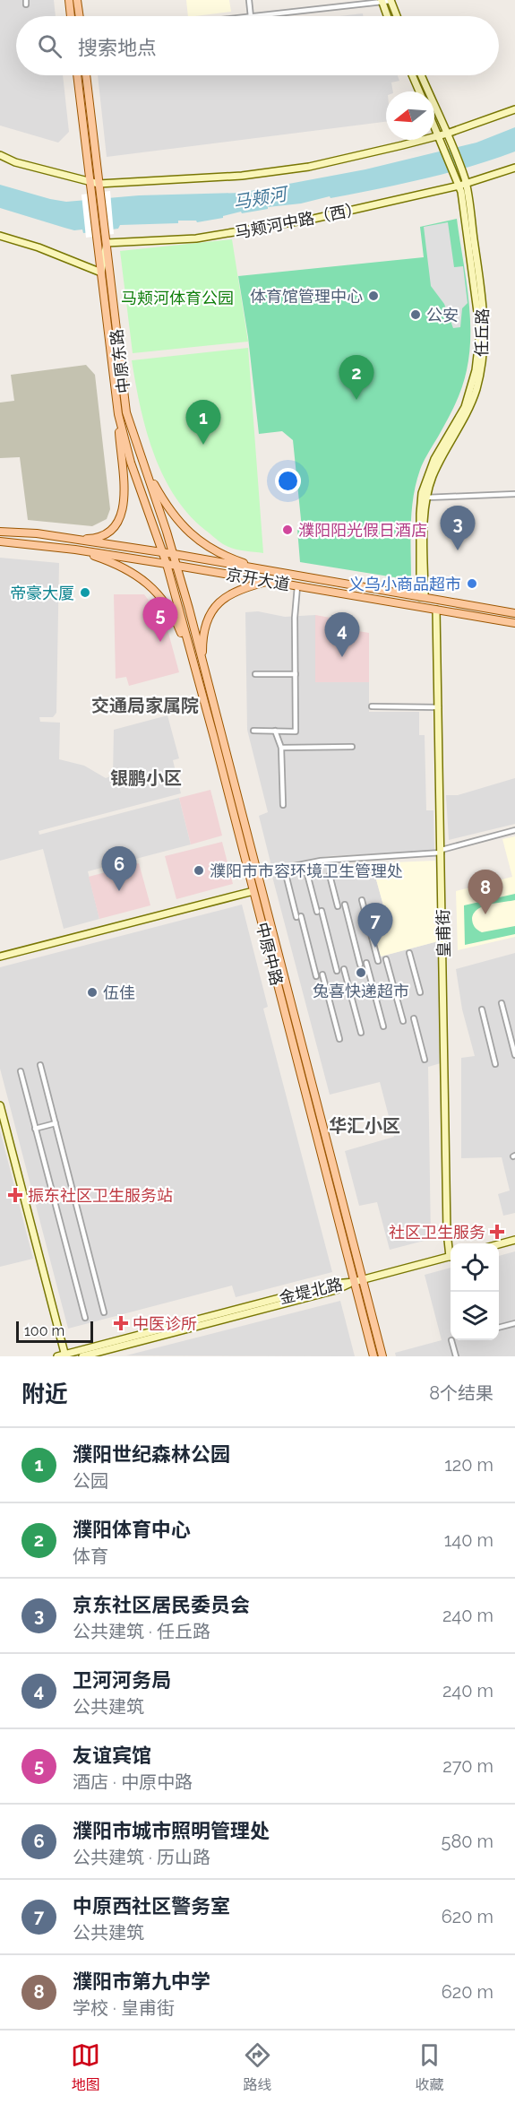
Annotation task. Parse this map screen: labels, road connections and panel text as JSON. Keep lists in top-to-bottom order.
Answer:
{
  "streets": {
    "main road": ["中原东路", "京开大道", "中原中路"],
    "street": [
      "马颊河中路（西）",
      "任丘路",
      "皇甫街",
      "金堤北路"
    ]
  },
  "crossings": [
    ["马颊河中路（西）", "任丘路"],
    ["马颊河中路（西）", "中原东路"],
    ["任丘路", "京开大道"],
    ["中原东路", "京开大道"],
    ["中原东路", "中原中路"],
    ["京开大道", "皇甫街"],
    ["京开大道", "中原中路"],
    ["中原中路", "金堤北路"]
  ],
  "districts": ["交通局家属院", "银鹏小区", "华汇小区"],
  "water": ["马颊河"],
  "parks": ["马颊河体育公园"],
  "places": {
    "other": [
      "体育馆管理中心",
      "公安",
      "濮阳阳光假日酒店",
      "义乌小商品超市",
      "帝豪大厦",
      "濮阳市市容环境卫生管理处",
      "兔喜快递超市",
      "伍佳"
    ],
    "health": ["振东社区卫生服务站", "社区卫生服务", "中医诊所"]
  },
  "scale_bar": "100 m",
  "north": "left",
  "page": {
    "search": "搜索地点",
    "pins": [
      "2",
      "1",
      "3",
      "5",
      "4",
      "6",
      "8",
      "7"
    ],
    "scale": "100 m",
    "heading": ["附近", "8个结果"],
    "list": [
      {
        "mark": "1",
        "name": "濮阳世纪森林公园",
        "note": "公园",
        "value": "120 m"
      },
      {
        "mark": "2",
        "name": "濮阳体育中心",
        "note": "体育",
        "value": "140 m"
      },
      {
        "mark": "3",
        "name": "京东社区居民委员会",
        "note": "公共建筑 · 任丘路",
        "value": "240 m"
      },
      {
        "mark": "4",
        "name": "卫河河务局",
        "note": "公共建筑",
        "value": "240 m"
      },
      {
        "mark": "5",
        "name": "友谊宾馆",
        "note": "酒店 · 中原中路",
        "value": "270 m"
      },
      {
        "mark": "6",
        "name": "濮阳市城市照明管理处",
        "note": "公共建筑 · 历山路",
        "value": "580 m"
      },
      {
        "mark": "7",
        "name": "中原西社区警务室",
        "note": "公共建筑",
        "value": "620 m"
      },
      {
        "mark": "8",
        "name": "濮阳市第九中学",
        "note": "学校 · 皇甫街",
        "value": "620 m"
      }
    ],
    "nav": ["地图", "路线", "收藏"]
  }
}
